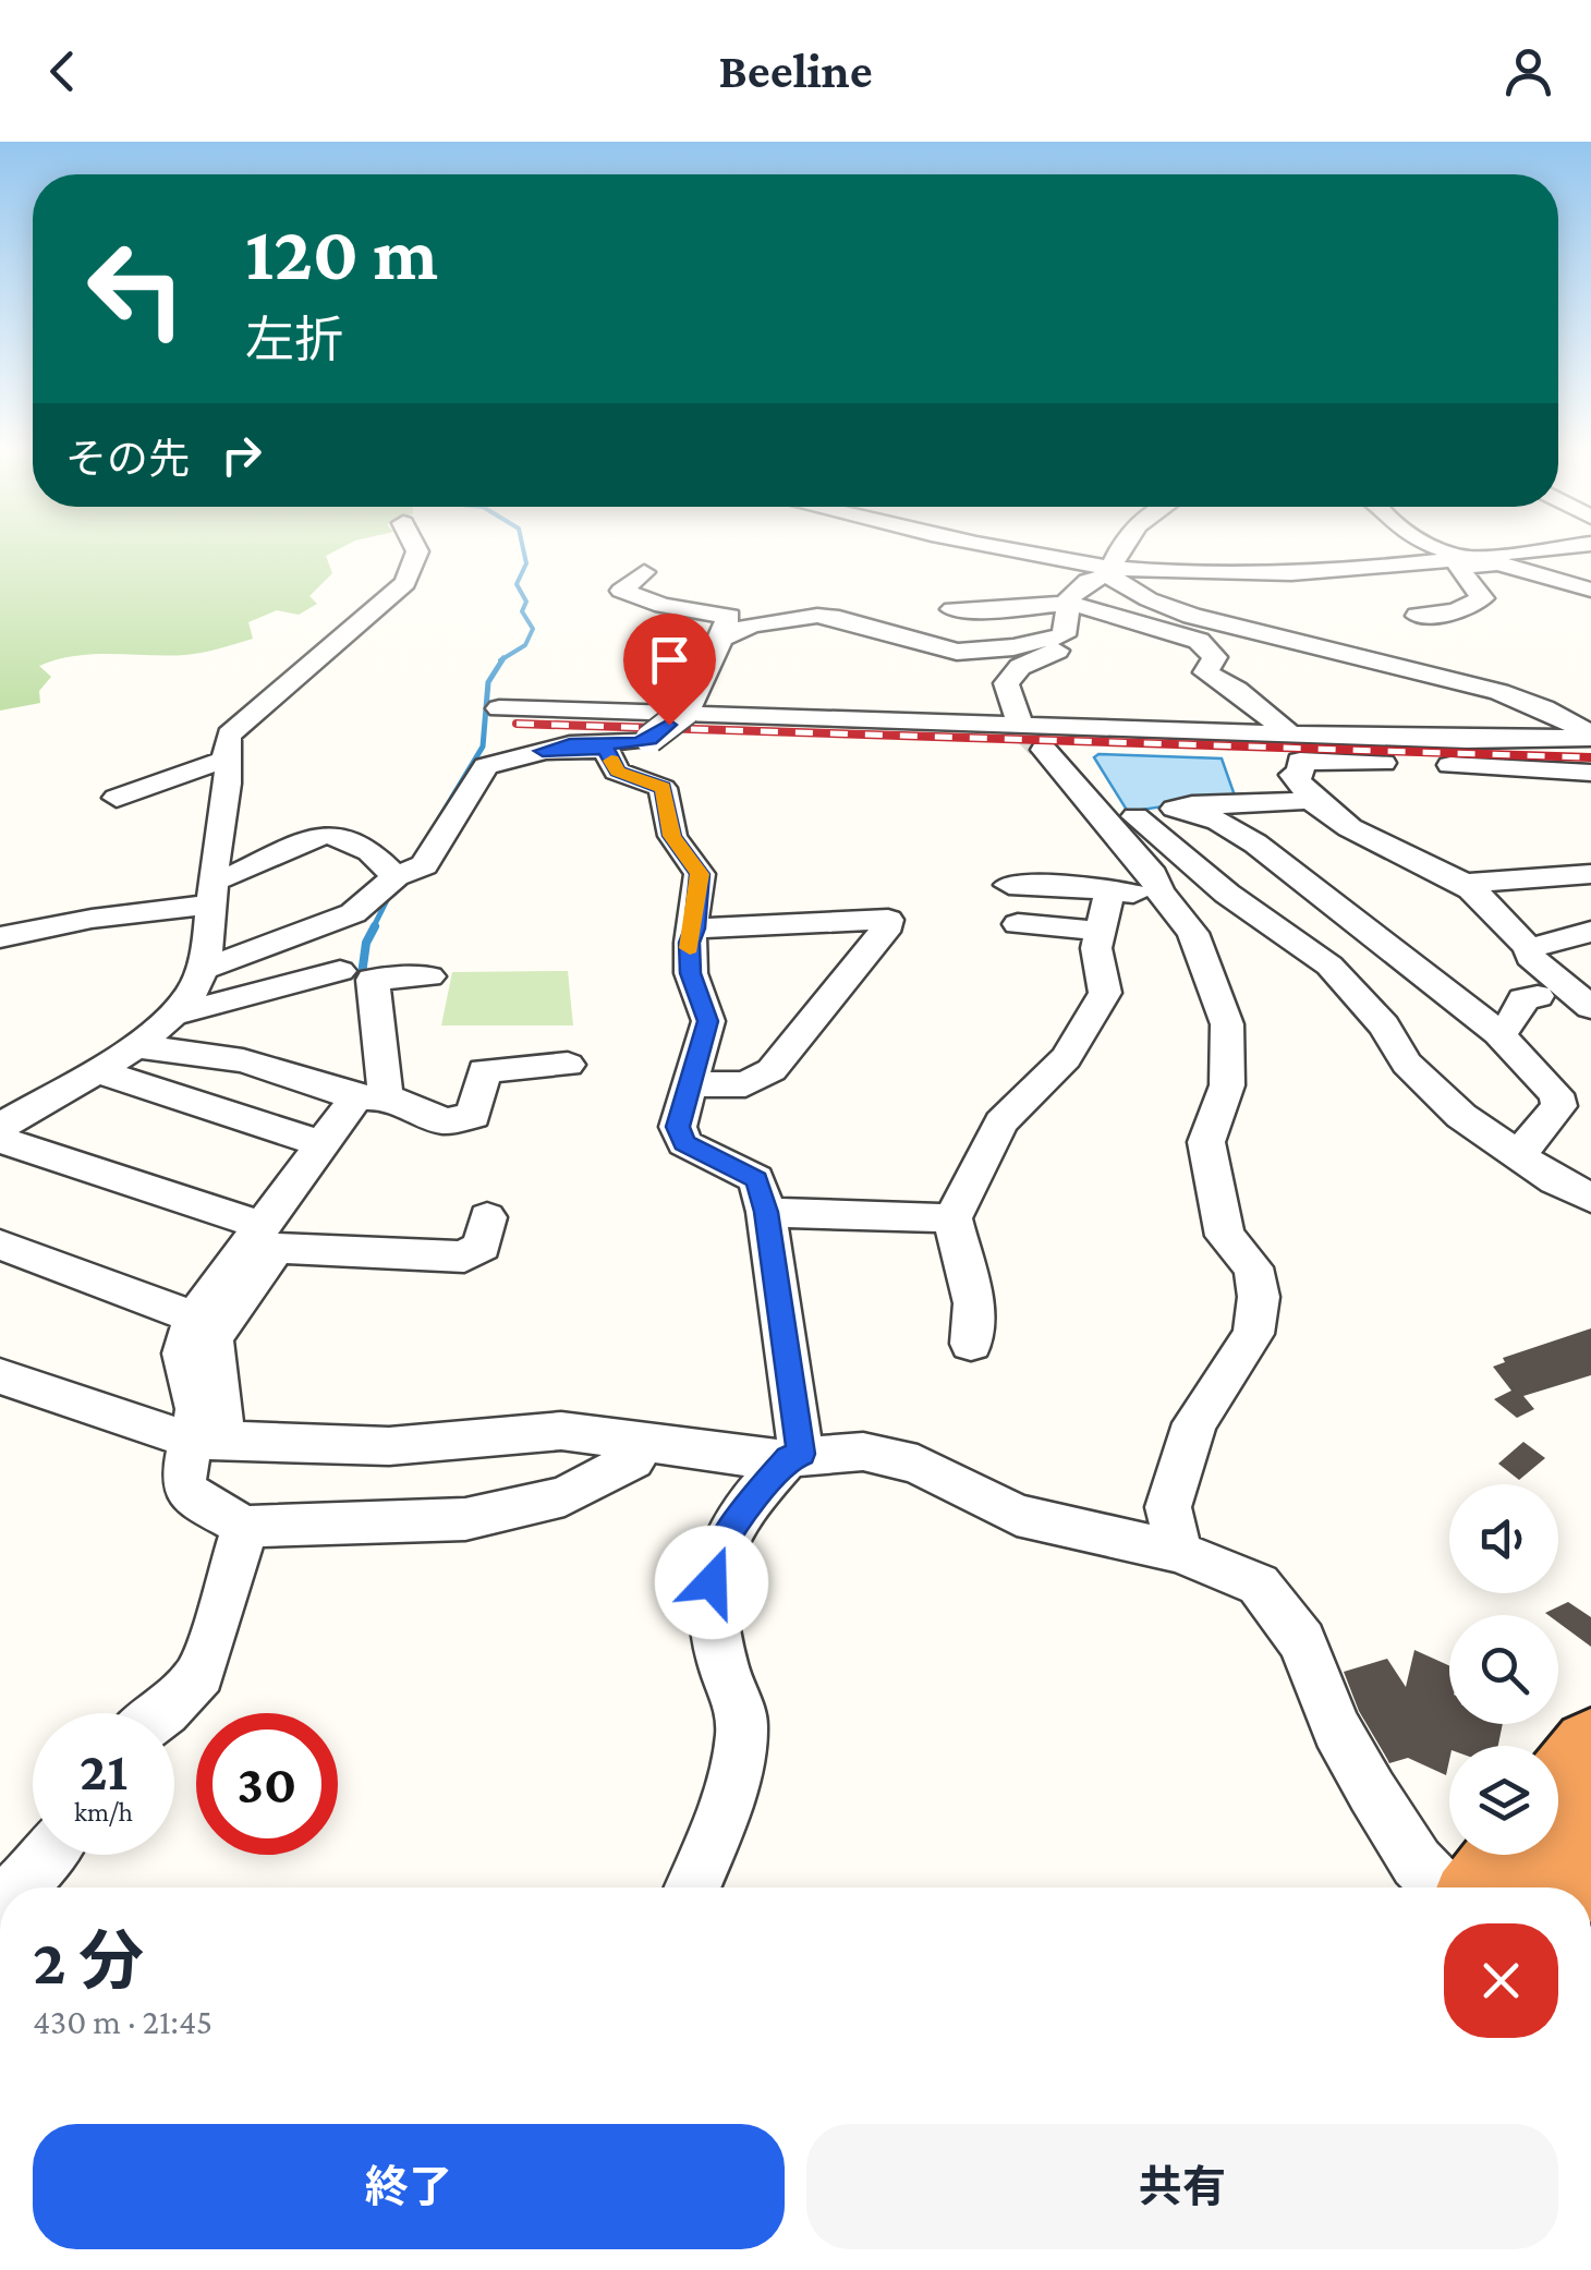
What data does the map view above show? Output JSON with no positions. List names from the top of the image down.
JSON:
{
  "page": {
    "header": "Beeline",
    "turn": ["120 m", "左折"],
    "then": "その先",
    "speed": "21 km/h",
    "limit": "30",
    "heading": ["2 分", "430 m · 21:45"],
    "buttons": ["終了", "共有"]
  }
}
